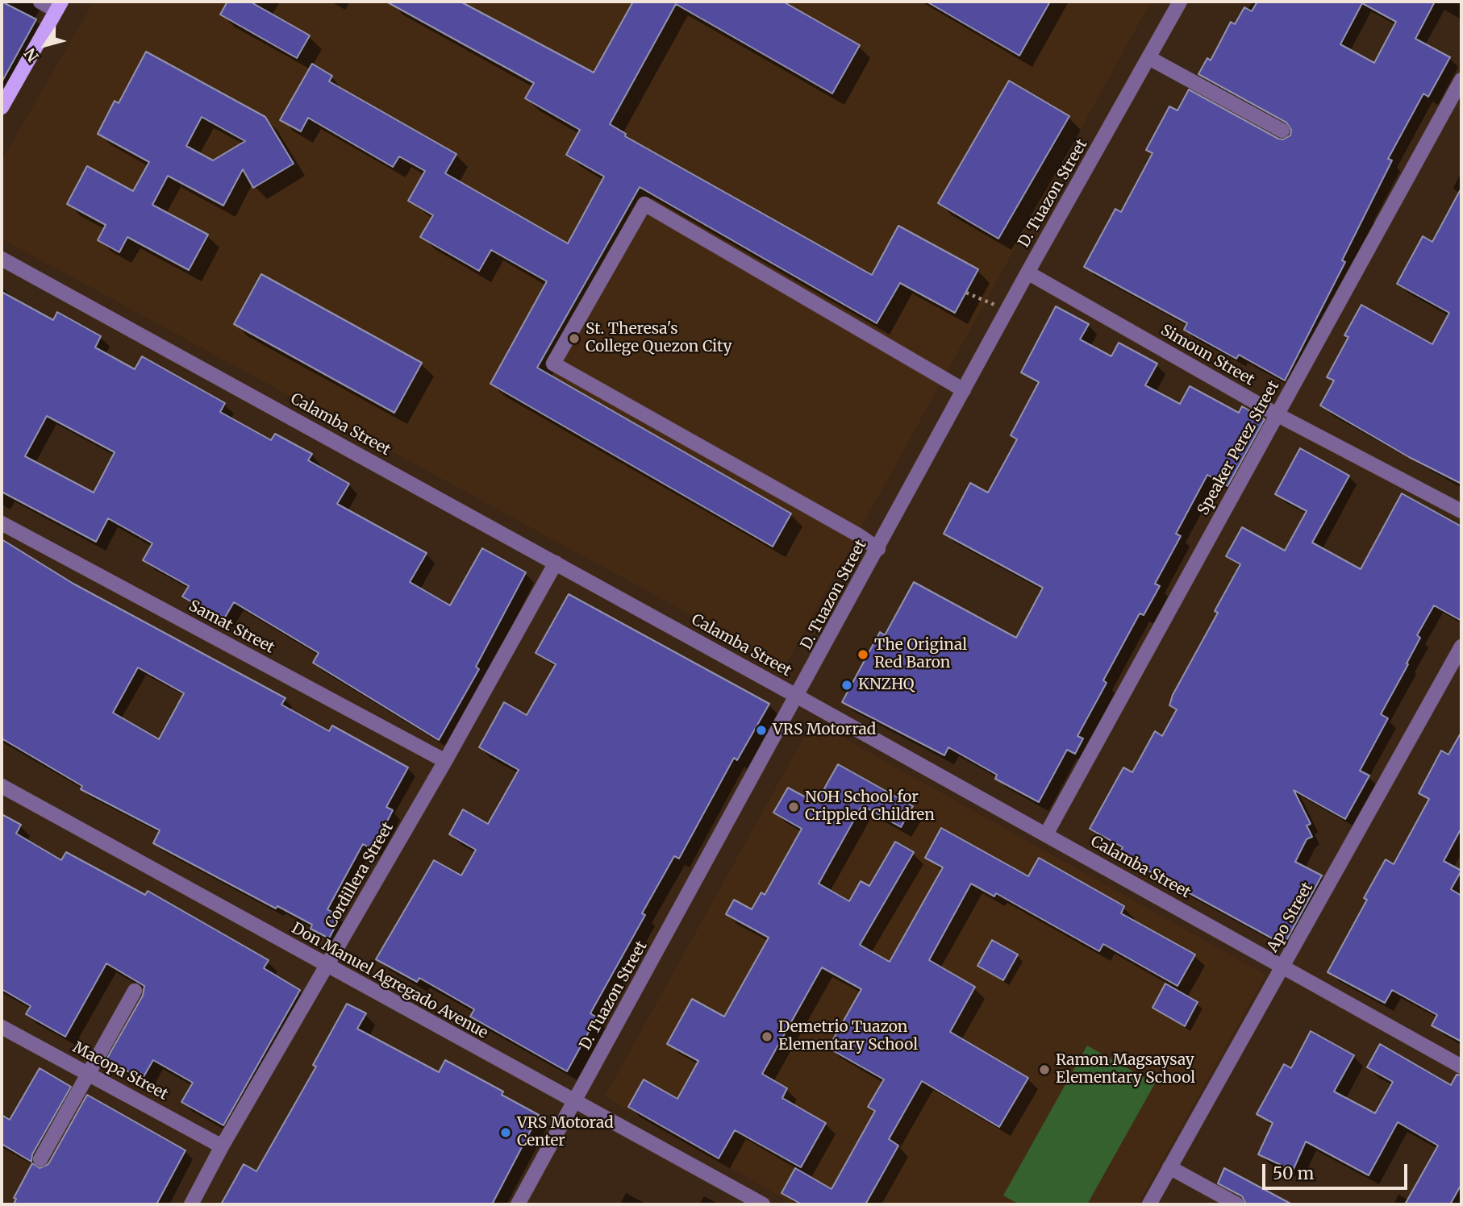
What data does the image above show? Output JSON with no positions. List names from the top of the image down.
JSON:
{
  "streets": {
    "street": [
      "D. Tuazon Street",
      "Simoun Street",
      "Calamba Street",
      "Speaker Perez Street",
      "Samat Street",
      "Cordillera Street",
      "Apo Street",
      "Don Manuel Agregado Avenue",
      "Macopa Street"
    ]
  },
  "crossings": [
    ["D. Tuazon Street", "Simoun Street"],
    ["D. Tuazon Street", "Calamba Street"],
    ["D. Tuazon Street", "Don Manuel Agregado Avenue"],
    ["Simoun Street", "Speaker Perez Street"],
    ["Calamba Street", "Speaker Perez Street"],
    ["Calamba Street", "Cordillera Street"],
    ["Calamba Street", "Apo Street"],
    ["Samat Street", "Cordillera Street"],
    ["Cordillera Street", "Don Manuel Agregado Avenue"],
    ["Cordillera Street", "Macopa Street"]
  ],
  "places": [
    "St. Theresa's College Quezon City",
    "The Original Red Baron",
    "KNZHQ",
    "VRS Motorrad",
    "NOH School for Crippled Children",
    "Demetrio Tuazon Elementary School",
    "Ramon Magsaysay Elementary School",
    "VRS Motorad Center"
  ],
  "scale_bar": "50 m",
  "north": "bottom left"
}
